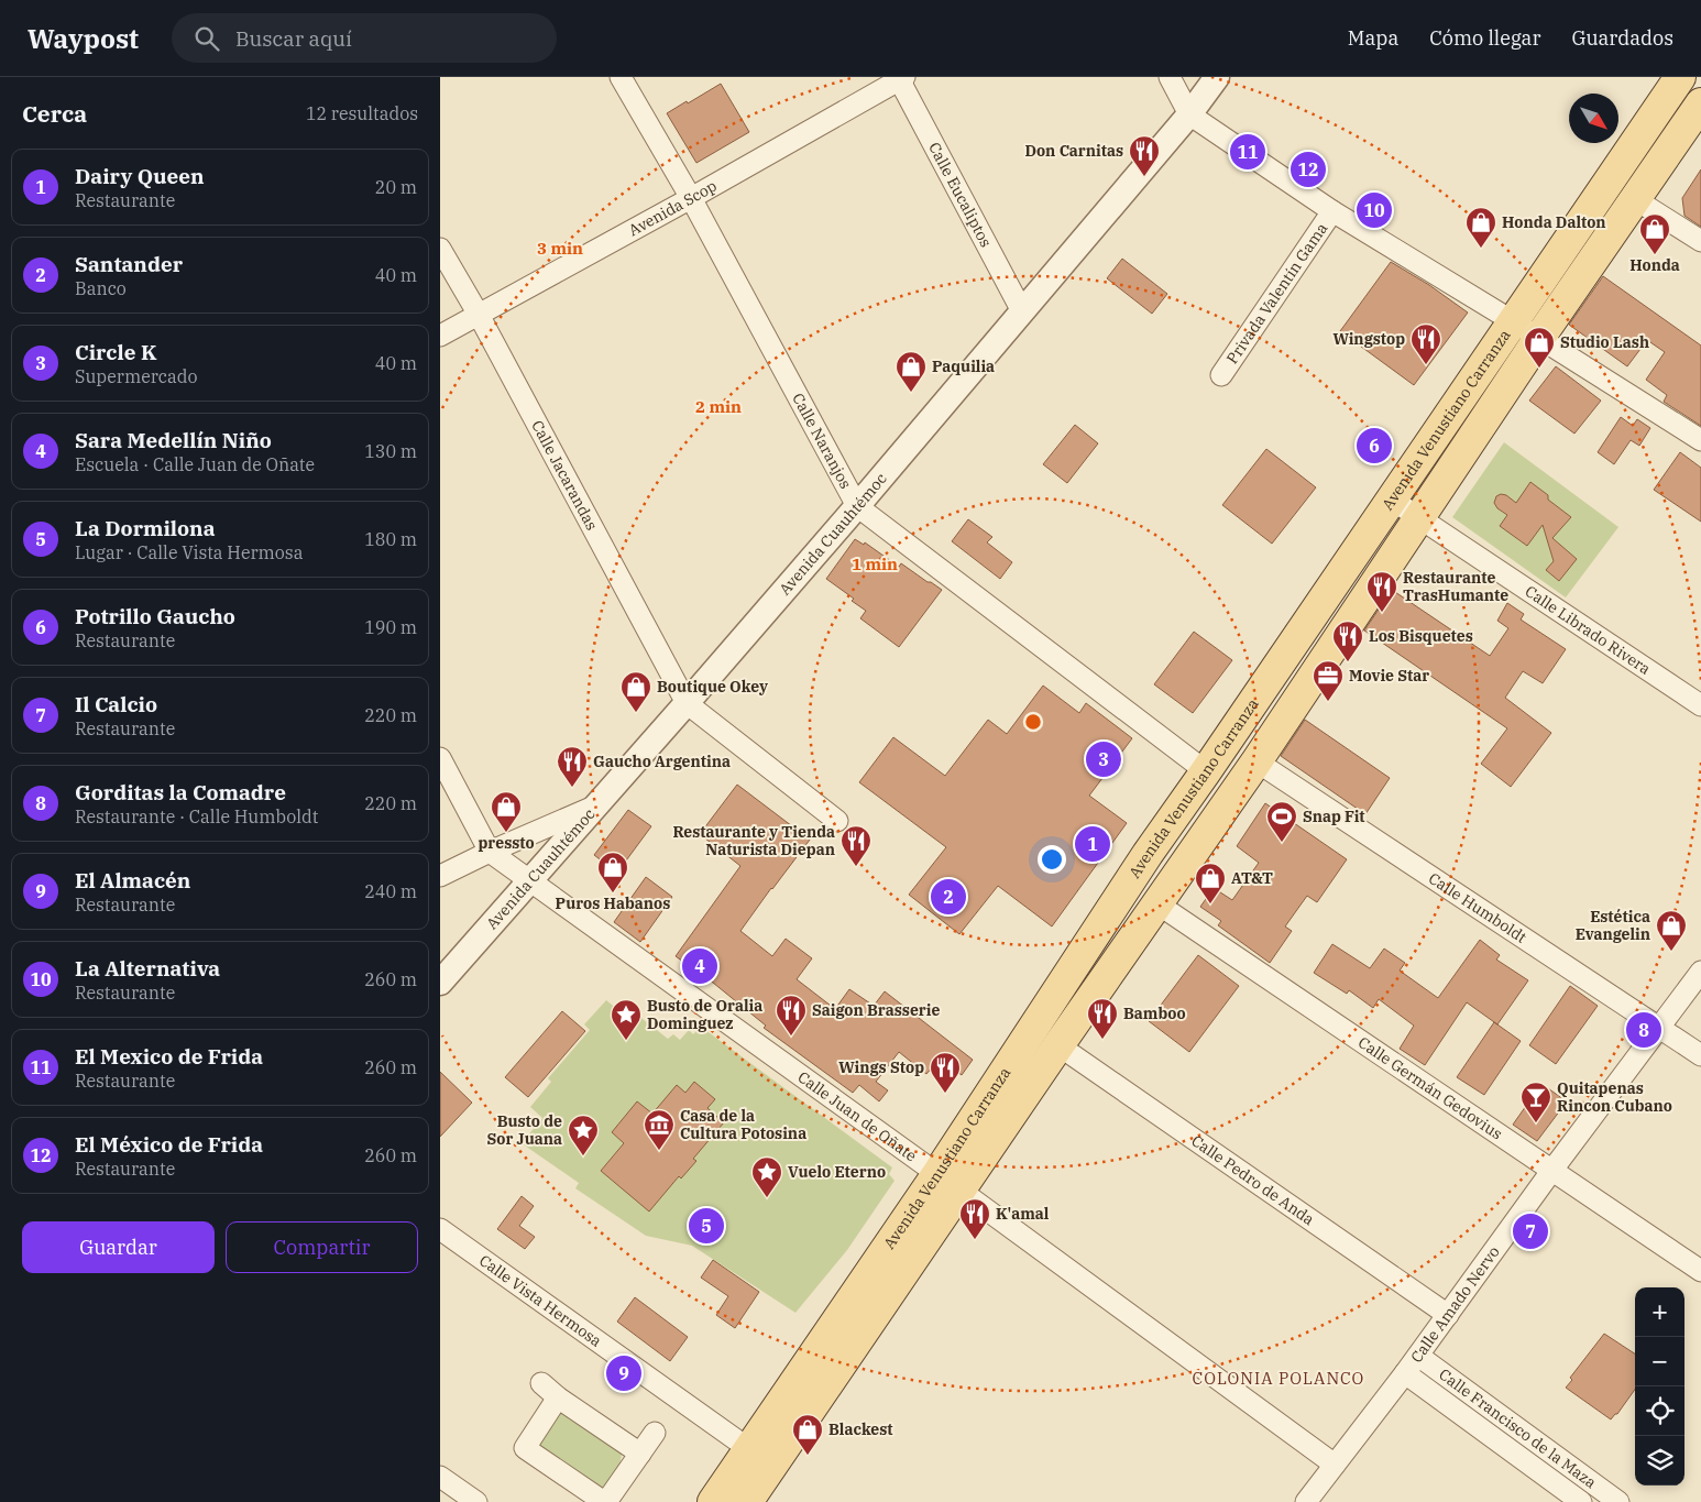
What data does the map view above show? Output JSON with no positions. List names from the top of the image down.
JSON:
{
  "streets": {
    "main road": ["Avenida Venustiano Carranza"],
    "street": [
      "Calle Eucaliptos",
      "Avenida Scop",
      "Privada Valentín Gama",
      "Calle Naranjos",
      "Calle Jacarandas",
      "Avenida Cuauhtémoc",
      "Calle Librado Rivera",
      "Calle Humboldt",
      "Calle Germán Gedovius",
      "Calle Juan de Oñate",
      "Calle Pedro de Anda",
      "Calle Vista Hermosa",
      "Calle Amado Nervo",
      "Calle Francisco de la Maza"
    ]
  },
  "crossings": [
    ["Calle Eucaliptos", "Avenida Scop"],
    ["Calle Eucaliptos", "Avenida Cuauhtémoc"],
    ["Avenida Scop", "Calle Naranjos"],
    ["Avenida Scop", "Calle Jacarandas"],
    ["Avenida Venustiano Carranza", "Calle Naranjos"],
    ["Avenida Venustiano Carranza", "Calle Librado Rivera"],
    ["Avenida Venustiano Carranza", "Calle Humboldt"],
    ["Avenida Venustiano Carranza", "Calle Germán Gedovius"],
    ["Avenida Venustiano Carranza", "Calle Juan de Oñate"],
    ["Avenida Venustiano Carranza", "Calle Pedro de Anda"],
    ["Avenida Venustiano Carranza", "Calle Vista Hermosa"],
    ["Calle Naranjos", "Avenida Cuauhtémoc"],
    ["Calle Jacarandas", "Avenida Cuauhtémoc"],
    ["Avenida Cuauhtémoc", "Calle Juan de Oñate"],
    ["Calle Humboldt", "Calle Amado Nervo"],
    ["Calle Germán Gedovius", "Calle Amado Nervo"],
    ["Calle Juan de Oñate", "Calle Amado Nervo"],
    ["Calle Pedro de Anda", "Calle Amado Nervo"],
    ["Calle Amado Nervo", "Calle Francisco de la Maza"]
  ],
  "districts": ["COLONIA POLANCO"],
  "places": {
    "restaurant": [
      "Don Carnitas",
      "Wingstop",
      "Restaurante TrasHumante",
      "Los Bisquetes",
      "Gaucho Argentina",
      "Restaurante y Tienda Naturista Diepan",
      "Saigon Brasserie",
      "Bamboo",
      "Wings Stop",
      "K'amal"
    ],
    "shop": [
      "Honda Dalton",
      "Honda",
      "Studio Lash",
      "Paquilia",
      "Boutique Okey",
      "pressto",
      "Puros Habanos",
      "AT&T",
      "Estética Evangelin",
      "Blackest"
    ],
    "office": ["Movie Star"],
    "sports": ["Snap Fit"],
    "place": ["Busto de Oralia Dominguez", "Busto de Sor Juana", "Vuelo Eterno"],
    "bar": ["Quitapenas Rincon Cubano"],
    "museum": ["Casa de la Cultura Potosina"]
  },
  "north": "bottom right",
  "page": {
    "header": "Waypost",
    "search": "Buscar aquí",
    "nav": ["Mapa", "Cómo llegar", "Guardados"],
    "heading": ["Cerca", "12 resultados"],
    "pins": [
      "11",
      "12",
      "10",
      "6",
      "3",
      "1",
      "2",
      "4",
      "8",
      "5",
      "7",
      "9"
    ],
    "list": [
      {
        "mark": "1",
        "name": "Dairy Queen",
        "note": "Restaurante",
        "value": "20 m"
      },
      {
        "mark": "2",
        "name": "Santander",
        "note": "Banco",
        "value": "40 m"
      },
      {
        "mark": "3",
        "name": "Circle K",
        "note": "Supermercado",
        "value": "40 m"
      },
      {
        "mark": "4",
        "name": "Sara Medellín Niño",
        "note": "Escuela · Calle Juan de Oñate",
        "value": "130 m"
      },
      {
        "mark": "5",
        "name": "La Dormilona",
        "note": "Lugar · Calle Vista Hermosa",
        "value": "180 m"
      },
      {
        "mark": "6",
        "name": "Potrillo Gaucho",
        "note": "Restaurante",
        "value": "190 m"
      },
      {
        "mark": "7",
        "name": "Il Calcio",
        "note": "Restaurante",
        "value": "220 m"
      },
      {
        "mark": "8",
        "name": "Gorditas la Comadre",
        "note": "Restaurante · Calle Humboldt",
        "value": "220 m"
      },
      {
        "mark": "9",
        "name": "El Almacén",
        "note": "Restaurante",
        "value": "240 m"
      },
      {
        "mark": "10",
        "name": "La Alternativa",
        "note": "Restaurante",
        "value": "260 m"
      },
      {
        "mark": "11",
        "name": "El Mexico de Frida",
        "note": "Restaurante",
        "value": "260 m"
      },
      {
        "mark": "12",
        "name": "El México de Frida",
        "note": "Restaurante",
        "value": "260 m"
      }
    ],
    "buttons": ["Guardar", "Compartir"],
    "map_buttons": ["+", "−"]
  },
  "rings": ["3 min", "2 min", "1 min"]
}
